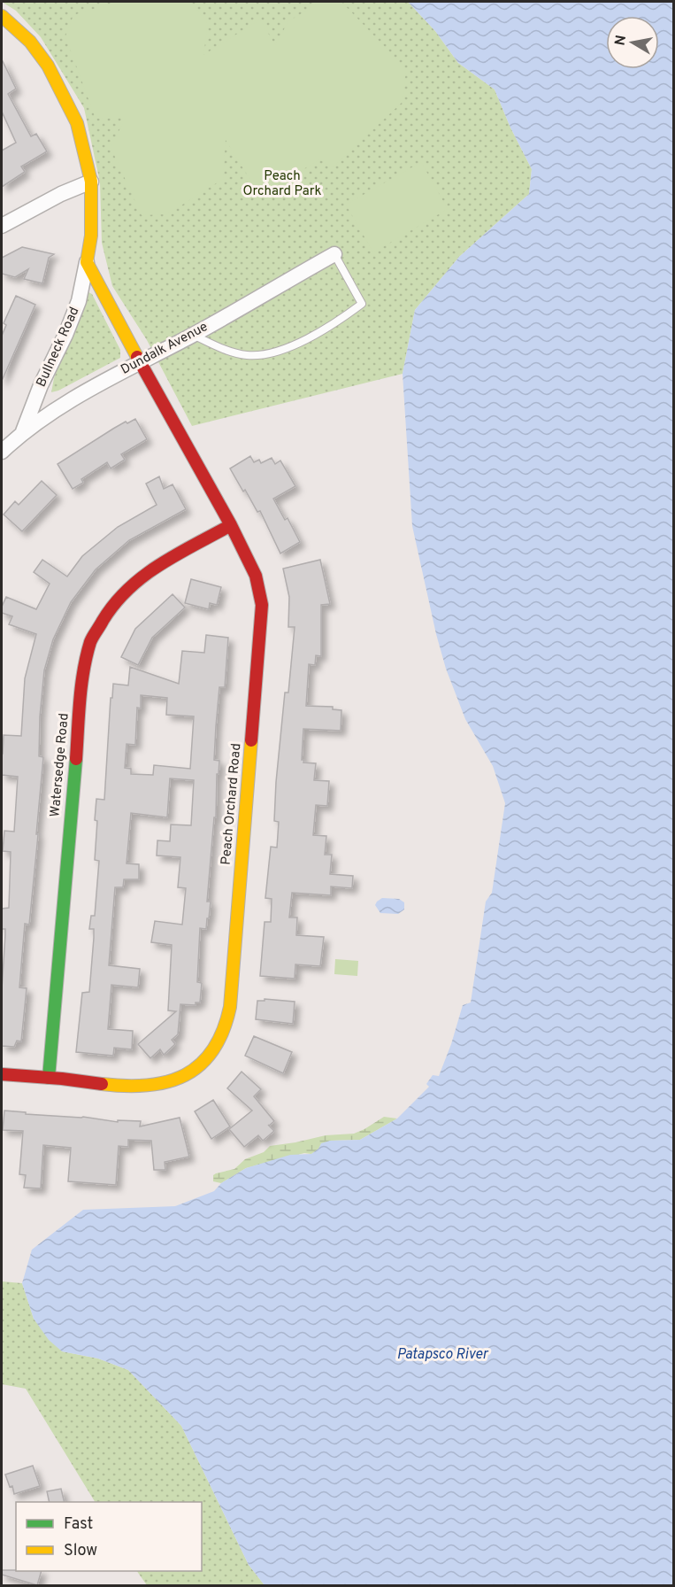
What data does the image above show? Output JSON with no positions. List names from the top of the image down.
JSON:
{
  "streets": {
    "street": [
      "Bullneck Road",
      "Dundalk Avenue",
      "Watersedge Road",
      "Peach Orchard Road"
    ]
  },
  "crossings": [
    ["Bullneck Road", "Dundalk Avenue"],
    ["Dundalk Avenue", "Peach Orchard Road"],
    ["Watersedge Road", "Peach Orchard Road"]
  ],
  "water": ["Patapsco River"],
  "parks": ["Peach Orchard Park"],
  "legend": ["Fast", "Slow"],
  "north": "left"
}
